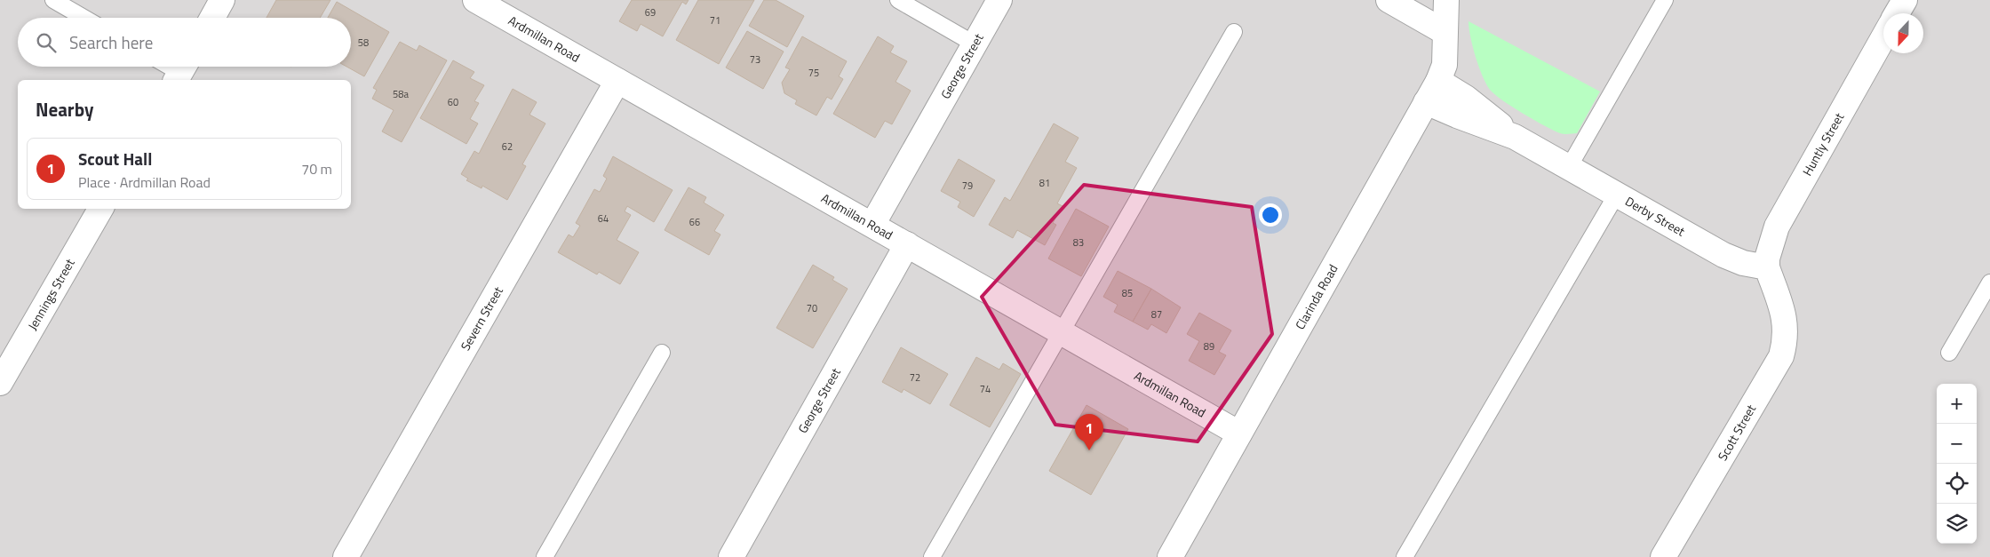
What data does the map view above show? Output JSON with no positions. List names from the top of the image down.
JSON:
{
  "streets": {
    "street": [
      "Ardmillan Road",
      "George Street",
      "Huntly Street",
      "Derby Street",
      "Jennings Street",
      "Clarinda Road",
      "Severn Street",
      "Scott Street"
    ]
  },
  "crossings": [
    ["Ardmillan Road", "George Street"],
    ["Ardmillan Road", "Clarinda Road"],
    ["Ardmillan Road", "Severn Street"],
    ["Huntly Street", "Derby Street"],
    ["Huntly Street", "Scott Street"],
    ["Derby Street", "Clarinda Road"],
    ["Derby Street", "Scott Street"]
  ],
  "house_numbers": [
    "69",
    "71",
    "58",
    "73",
    "75",
    "58a",
    "60",
    "62",
    "81",
    "79",
    "64",
    "66",
    "83",
    "85",
    "70",
    "87",
    "89",
    "72",
    "74"
  ],
  "north": "bottom",
  "page": {
    "search": "Search here",
    "heading": "Nearby",
    "list": [
      {
        "mark": "1",
        "name": "Scout Hall",
        "note": "Place · Ardmillan Road",
        "value": "70 m"
      }
    ],
    "map_buttons": ["+", "−"],
    "pins": "1"
  }
}
